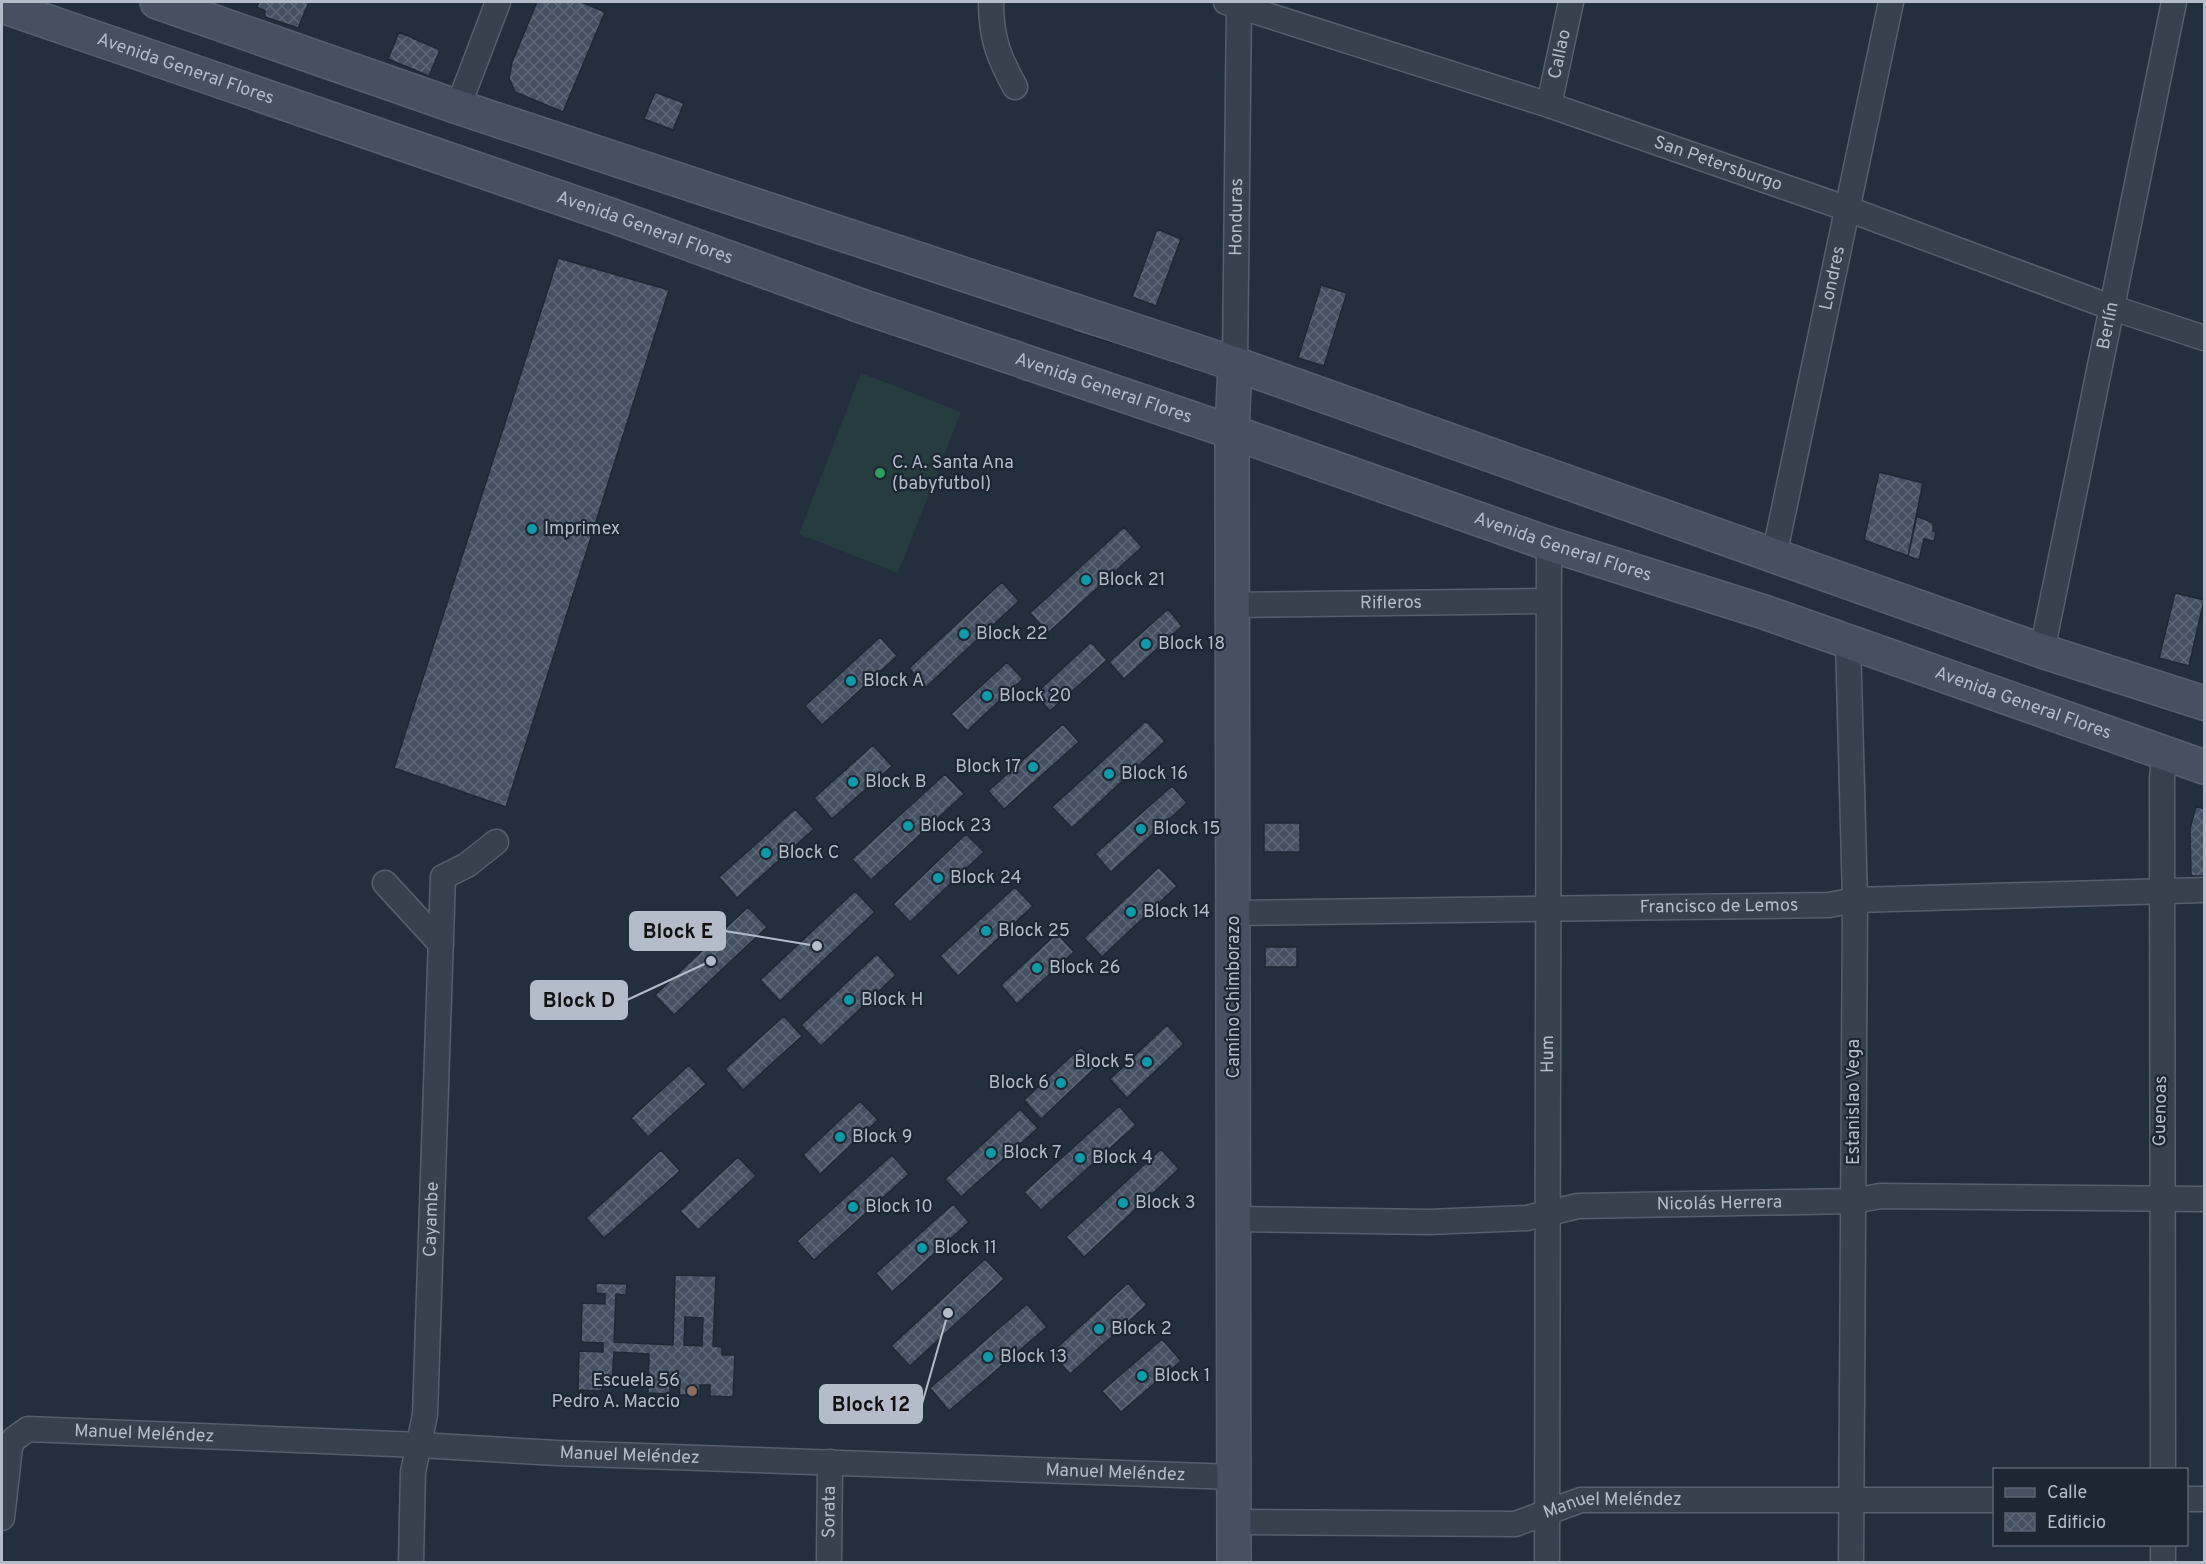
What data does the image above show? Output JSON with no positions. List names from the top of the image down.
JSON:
{
  "streets": {
    "main road": ["Avenida General Flores", "Honduras", "Camino Chimborazo"],
    "street": [
      "Callao",
      "San Petersburgo",
      "Londres",
      "Berlín",
      "Rifleros",
      "Francisco de Lemos",
      "Hum",
      "Estanislao Vega",
      "Guenoas",
      "Nicolás Herrera",
      "Cayambe",
      "Manuel Meléndez",
      "Sorata"
    ]
  },
  "crossings": [
    ["Callao", "San Petersburgo"],
    ["Avenida General Flores", "Honduras"],
    ["Avenida General Flores", "Camino Chimborazo"],
    ["Avenida General Flores", "Hum"],
    ["Avenida General Flores", "Estanislao Vega"],
    ["Avenida General Flores", "Guenoas"],
    ["San Petersburgo", "Honduras"],
    ["San Petersburgo", "Londres"],
    ["San Petersburgo", "Berlín"],
    ["Honduras", "Camino Chimborazo"],
    ["Rifleros", "Camino Chimborazo"],
    ["Rifleros", "Hum"],
    ["Francisco de Lemos", "Camino Chimborazo"],
    ["Francisco de Lemos", "Hum"],
    ["Francisco de Lemos", "Estanislao Vega"],
    ["Francisco de Lemos", "Guenoas"],
    ["Camino Chimborazo", "Nicolás Herrera"],
    ["Camino Chimborazo", "Manuel Meléndez"],
    ["Hum", "Nicolás Herrera"],
    ["Hum", "Manuel Meléndez"],
    ["Estanislao Vega", "Nicolás Herrera"],
    ["Estanislao Vega", "Manuel Meléndez"],
    ["Guenoas", "Nicolás Herrera"],
    ["Cayambe", "Manuel Meléndez"],
    ["Manuel Meléndez", "Sorata"]
  ],
  "places": [
    "C. A. Santa Ana (babyfutbol)",
    "Imprimex",
    "Block 21",
    "Block 22",
    "Block 18",
    "Block A",
    "Block 20",
    "Block 17",
    "Block 16",
    "Block B",
    "Block 23",
    "Block 15",
    "Block C",
    "Block 24",
    "Block 14",
    "Block 25",
    "Block E",
    "Block D",
    "Block 26",
    "Block H",
    "Block 5",
    "Block 6",
    "Block 9",
    "Block 7",
    "Block 4",
    "Block 3",
    "Block 10",
    "Block 11",
    "Block 12",
    "Block 2",
    "Block 13",
    "Block 1",
    "Escuela 56 Pedro A. Maccio"
  ],
  "legend": ["Calle", "Edificio"]
}
